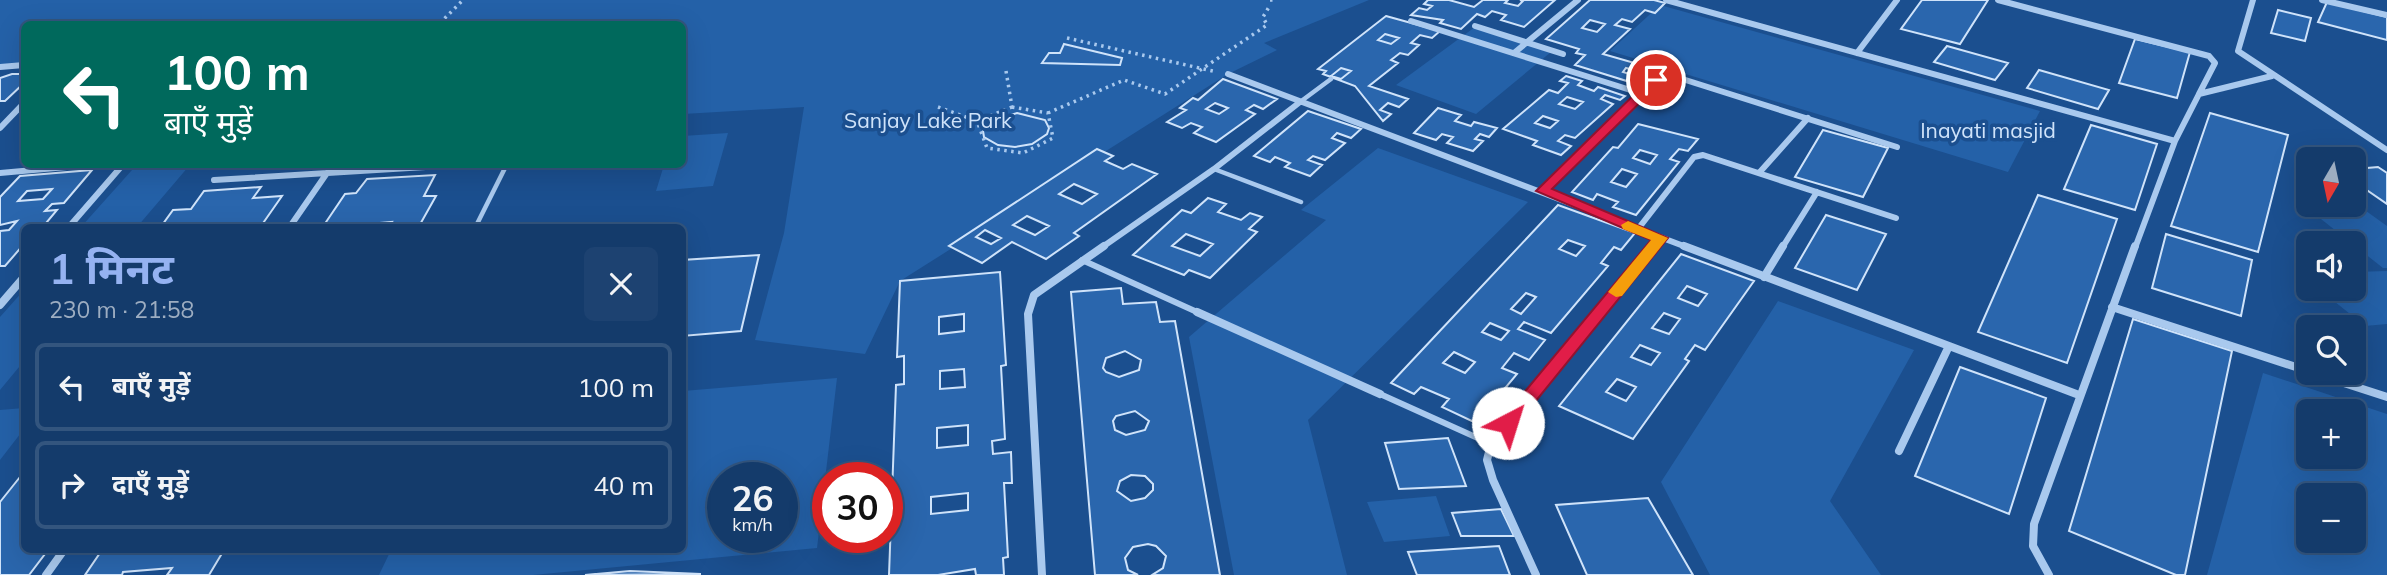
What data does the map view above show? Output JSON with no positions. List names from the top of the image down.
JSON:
{
  "parks": ["Sanjay Lake Park", "Inayati masjid"],
  "north": "bottom",
  "page": {
    "turn": ["100 m", "बाएँ मुड़ें"],
    "map_buttons": ["+", "−"],
    "heading": ["1 मिनट", "230 m · 21:58"],
    "list": [
      {
        "name": "बाएँ मुड़ें",
        "value": "100 m"
      },
      {
        "name": "दाएँ मुड़ें",
        "value": "40 m"
      }
    ],
    "speed": "26 km/h",
    "limit": "30"
  }
}
